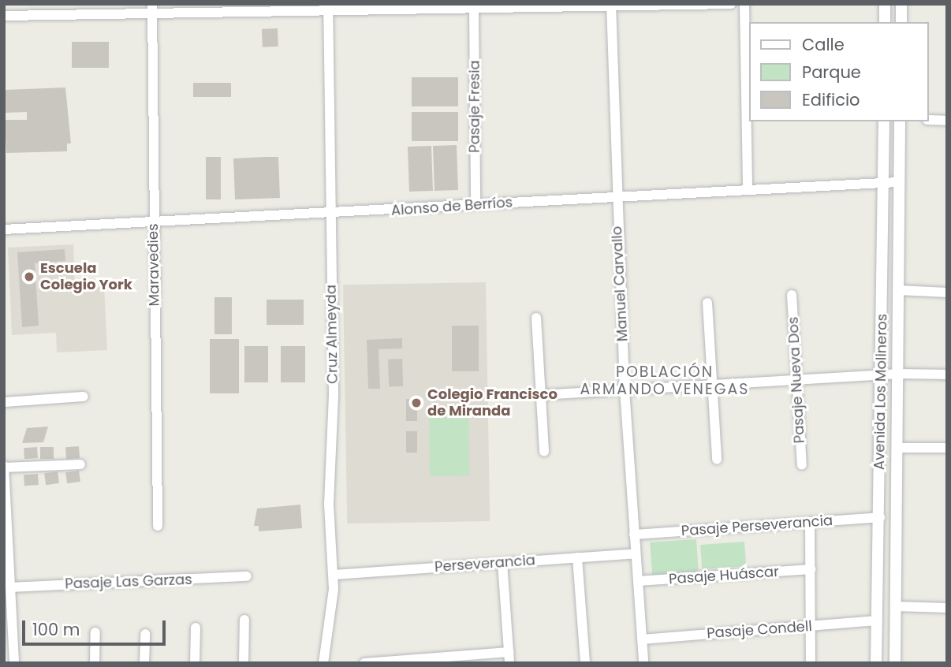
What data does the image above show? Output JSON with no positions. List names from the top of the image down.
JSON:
{
  "streets": {
    "street": [
      "Pasaje Fresia",
      "Alonso de Berríos",
      "Maravedies",
      "Manuel Carvallo",
      "Cruz Almeyda",
      "Pasaje Nueva Dos",
      "Avenida Los Molineros",
      "Pasaje Perseverancia",
      "Perseverancia",
      "Pasaje Huáscar",
      "Pasaje Las Garzas",
      "Pasaje Condell"
    ]
  },
  "crossings": [
    ["Pasaje Fresia", "Alonso de Berríos"],
    ["Alonso de Berríos", "Maravedies"],
    ["Alonso de Berríos", "Manuel Carvallo"],
    ["Alonso de Berríos", "Cruz Almeyda"],
    ["Alonso de Berríos", "Avenida Los Molineros"],
    ["Manuel Carvallo", "Pasaje Perseverancia"],
    ["Manuel Carvallo", "Perseverancia"],
    ["Manuel Carvallo", "Pasaje Huáscar"],
    ["Manuel Carvallo", "Pasaje Condell"],
    ["Cruz Almeyda", "Perseverancia"],
    ["Avenida Los Molineros", "Pasaje Perseverancia"],
    ["Avenida Los Molineros", "Pasaje Condell"]
  ],
  "districts": ["POBLACIÓN ARMANDO VENEGAS"],
  "places": ["Escuela Colegio York", "Colegio Francisco de Miranda"],
  "legend": ["Calle", "Parque", "Edificio"],
  "scale_bar": "100 m"
}
